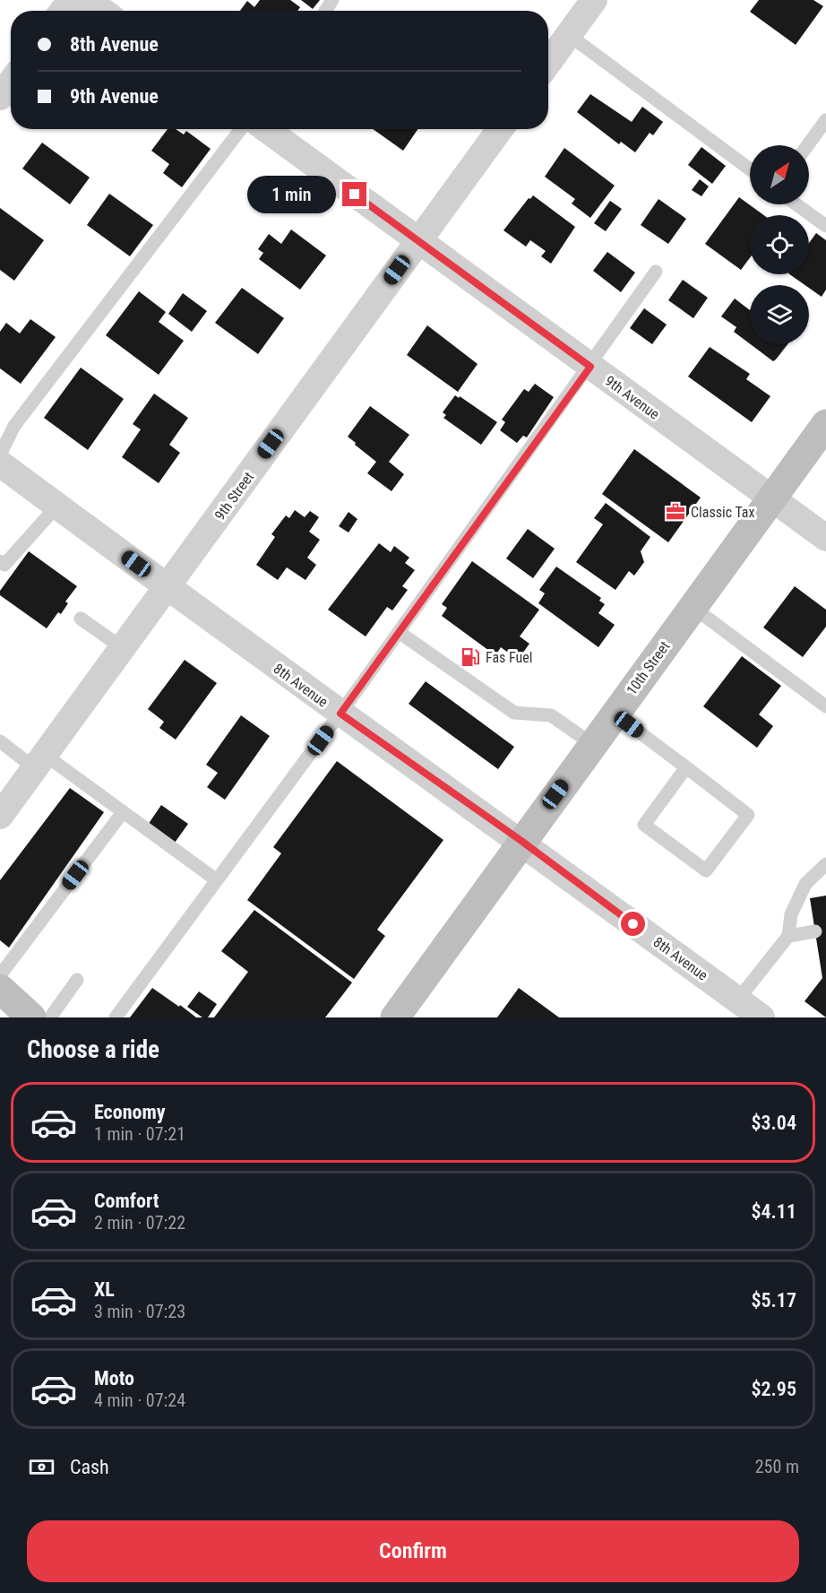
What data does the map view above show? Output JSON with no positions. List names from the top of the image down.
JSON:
{
  "streets": {
    "street": [
      "9th Avenue",
      "9th Street",
      "10th Street",
      "8th Avenue"
    ]
  },
  "crossings": [
    ["9th Avenue", "9th Street"],
    ["9th Avenue", "10th Street"],
    ["9th Street", "8th Avenue"],
    ["10th Street", "8th Avenue"]
  ],
  "places": {
    "office": ["Classic Tax"],
    "fuel station": ["Fas Fuel"]
  },
  "north": "top right",
  "page": {
    "banner": ["8th Avenue", "9th Avenue"],
    "bubble": "1 min",
    "heading": "Choose a ride",
    "list": [
      {
        "name": "Economy",
        "note": "1 min · 07:21",
        "value": "$3.04"
      },
      {
        "name": "Comfort",
        "note": "2 min · 07:22",
        "value": "$4.11"
      },
      {
        "name": "XL",
        "note": "3 min · 07:23",
        "value": "$5.17"
      },
      {
        "name": "Moto",
        "note": "4 min · 07:24",
        "value": "$2.95"
      }
    ],
    "pay": ["Cash", "250 m"],
    "buttons": "Confirm"
  }
}
